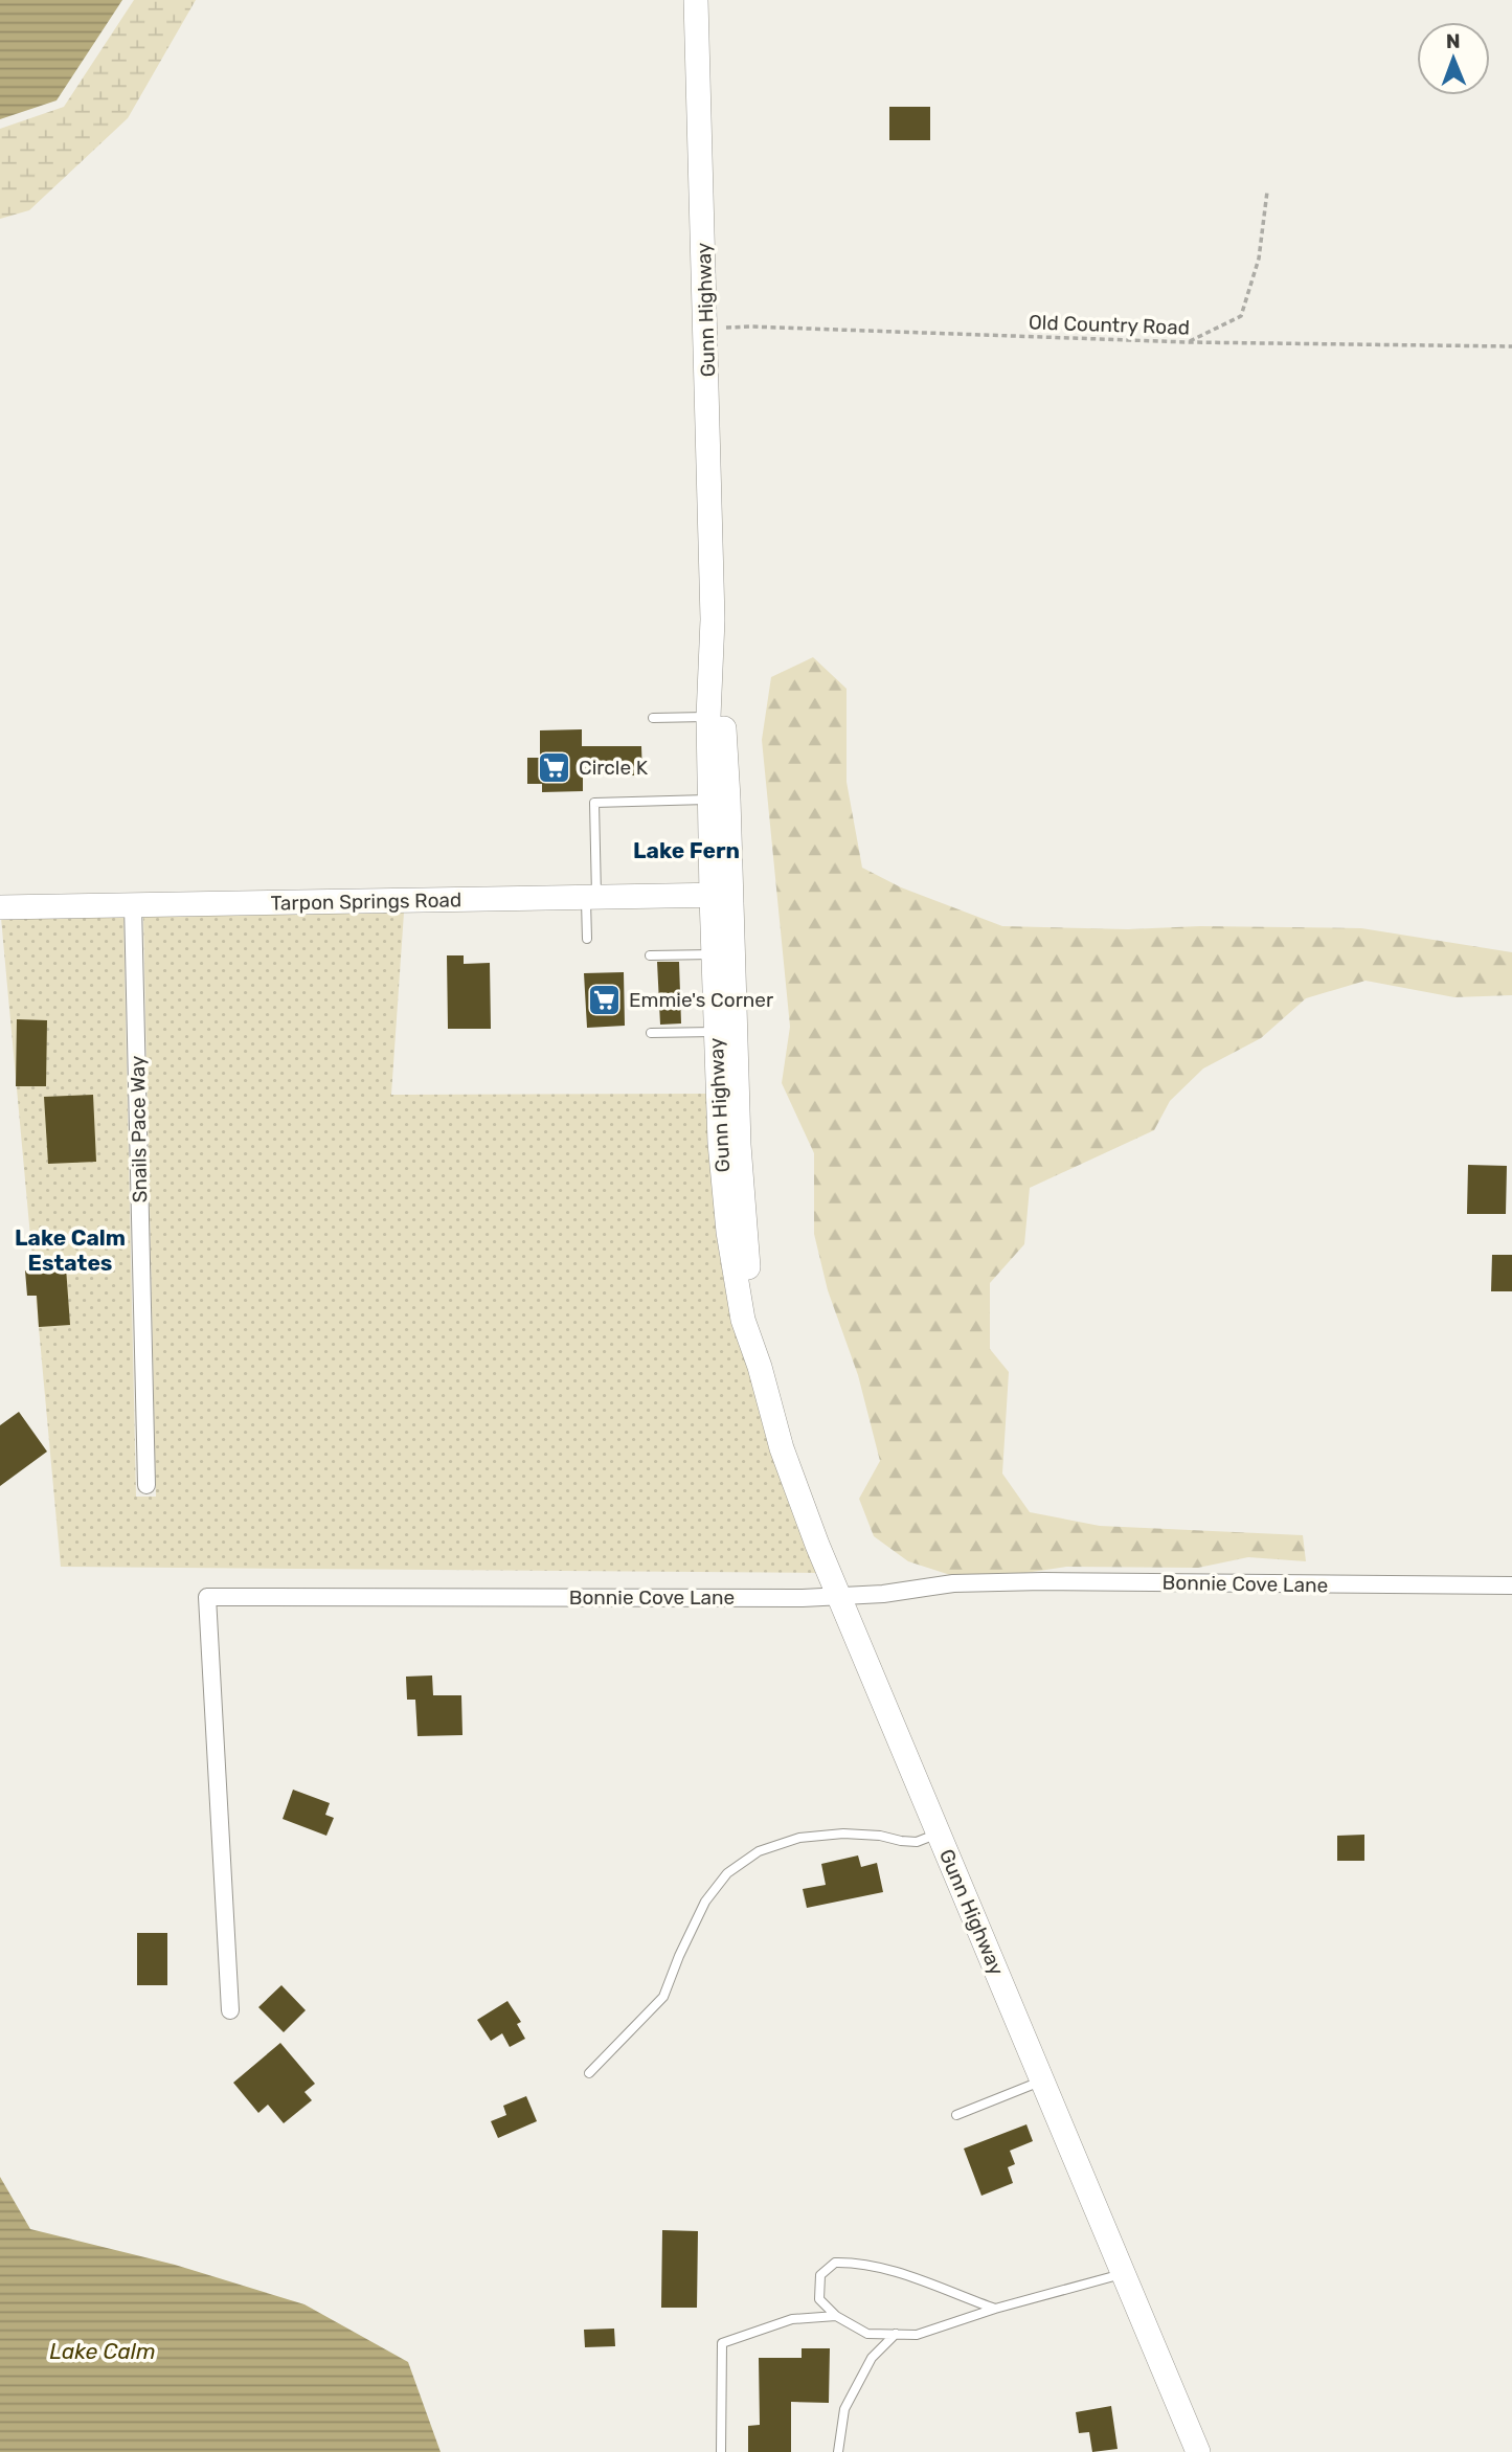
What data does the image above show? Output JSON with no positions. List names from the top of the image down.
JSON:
{
  "streets": {
    "main road": ["Gunn Highway", "Tarpon Springs Road"],
    "street": ["Snails Pace Way", "Bonnie Cove Lane"],
    "path": ["Old Country Road"]
  },
  "crossings": [
    ["Gunn Highway", "Old Country Road"],
    ["Gunn Highway", "Tarpon Springs Road"],
    ["Gunn Highway", "Bonnie Cove Lane"],
    ["Tarpon Springs Road", "Snails Pace Way"]
  ],
  "districts": ["Lake Fern", "Lake Calm Estates"],
  "water": ["Lake Calm"],
  "places": {
    "supermarket": ["Circle K", "Emmie's Corner"]
  },
  "north": "top"
}
